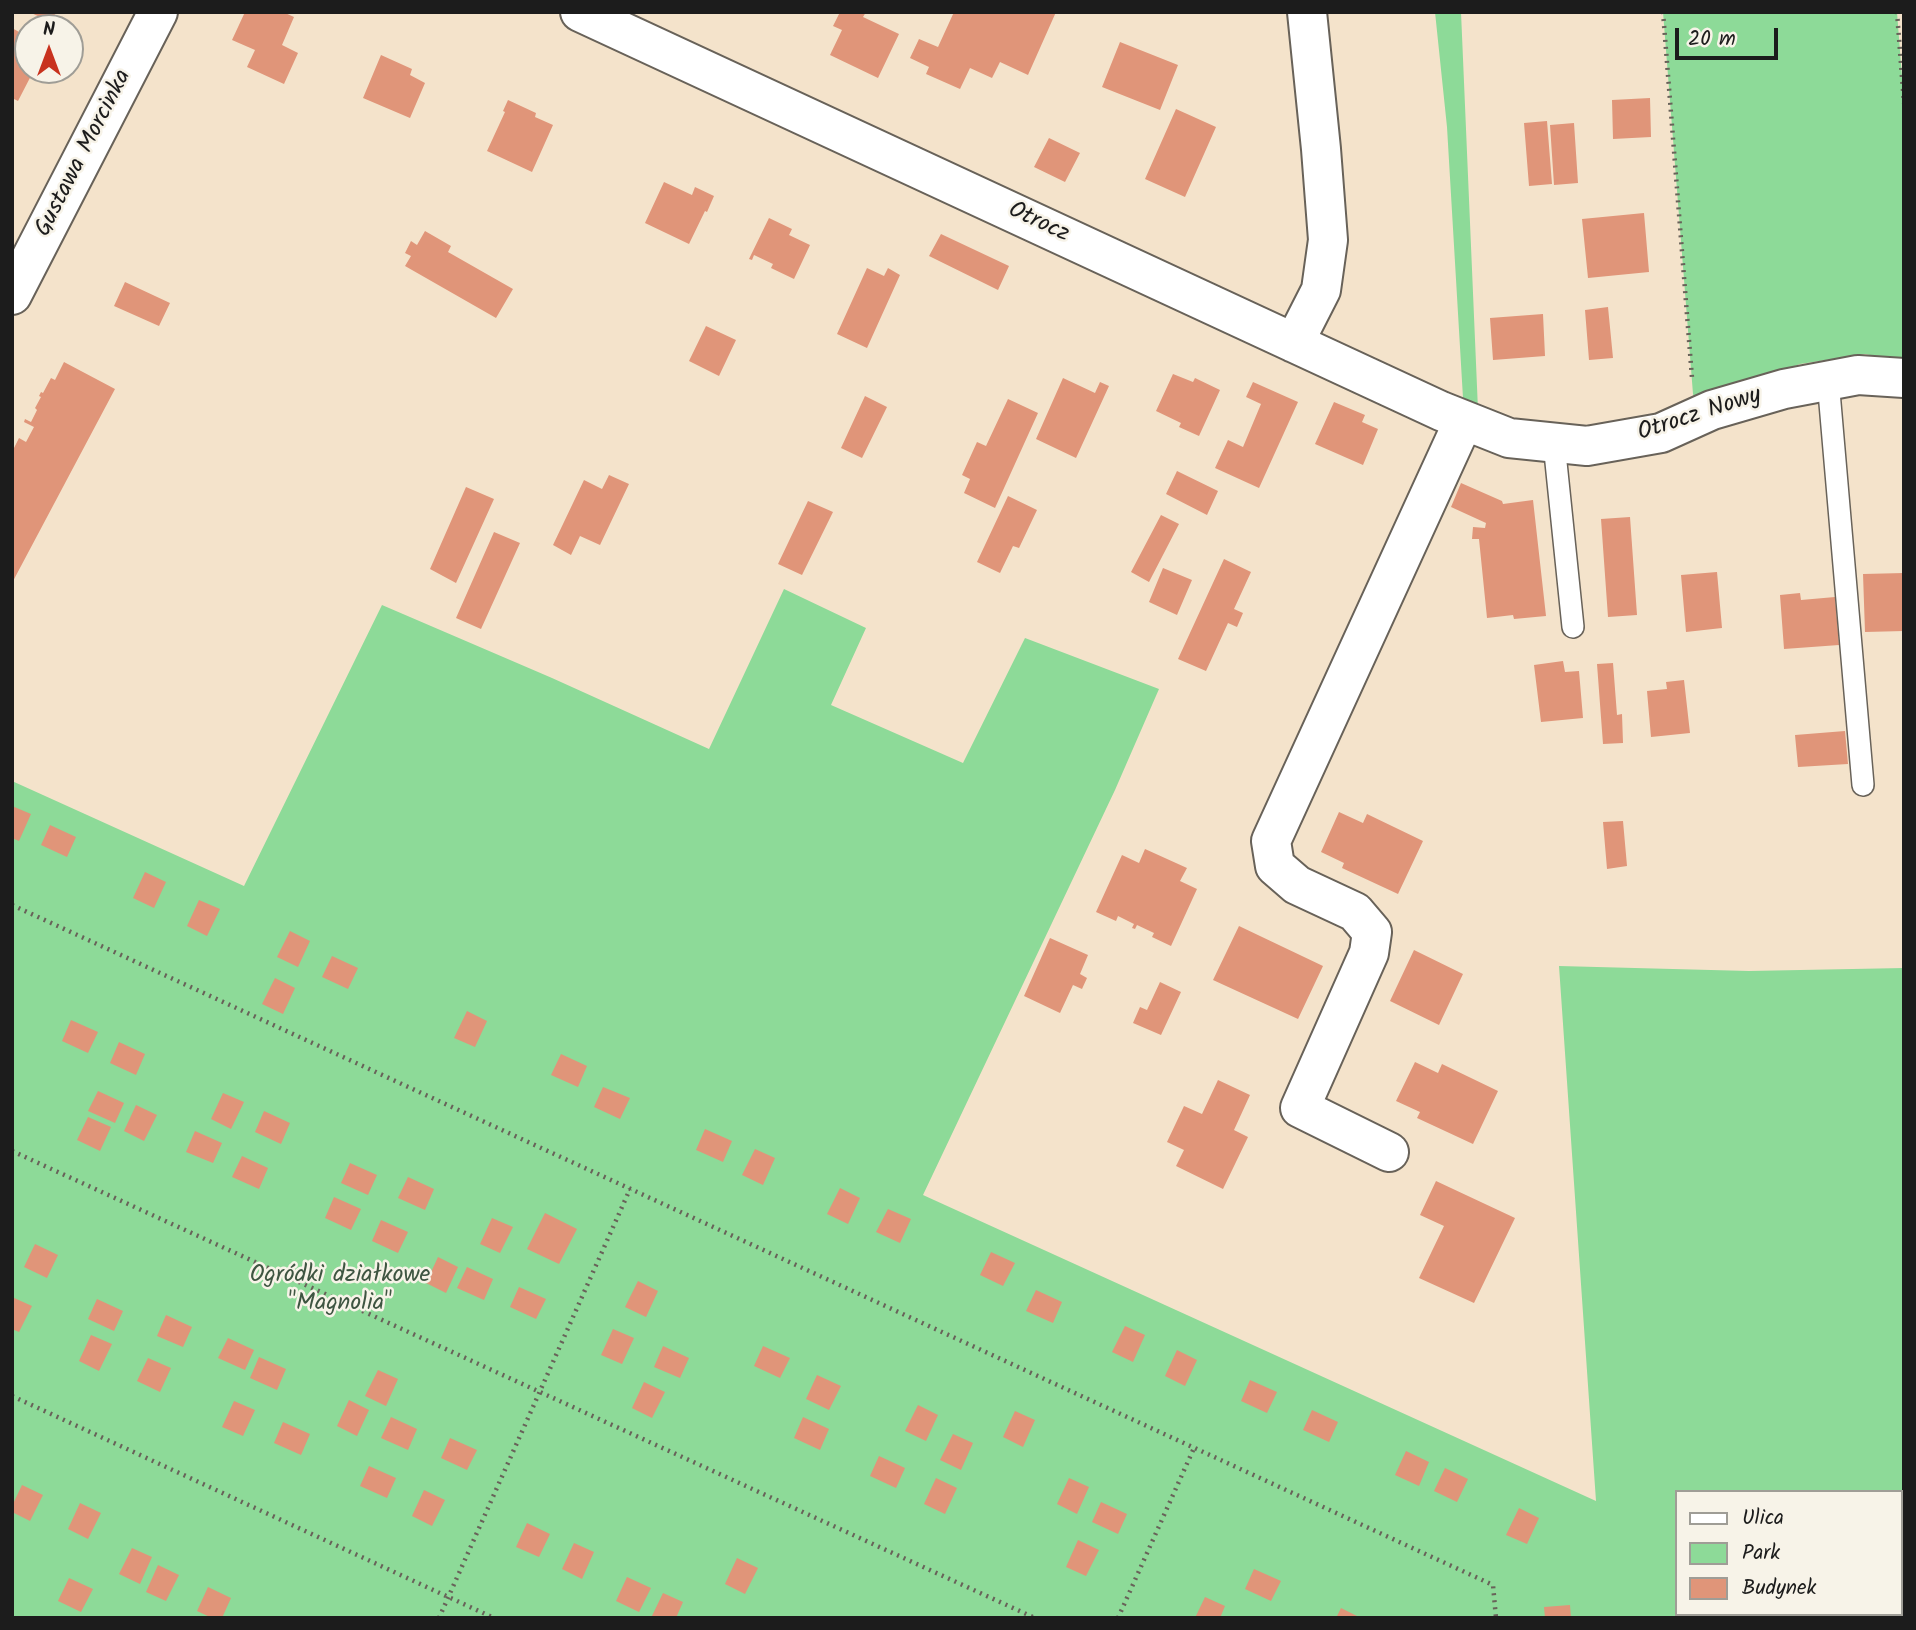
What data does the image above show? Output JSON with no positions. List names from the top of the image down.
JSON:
{
  "streets": {
    "street": ["Gustawa Morcinka", "Otrocz", "Otrocz Nowy"]
  },
  "crossings": [
    ["Otrocz", "Otrocz Nowy"]
  ],
  "parks": ["Ogródki działkowe \"Magnolia\""],
  "legend": ["Ulica", "Park", "Budynek"],
  "scale_bar": "20 m",
  "north": "top"
}
